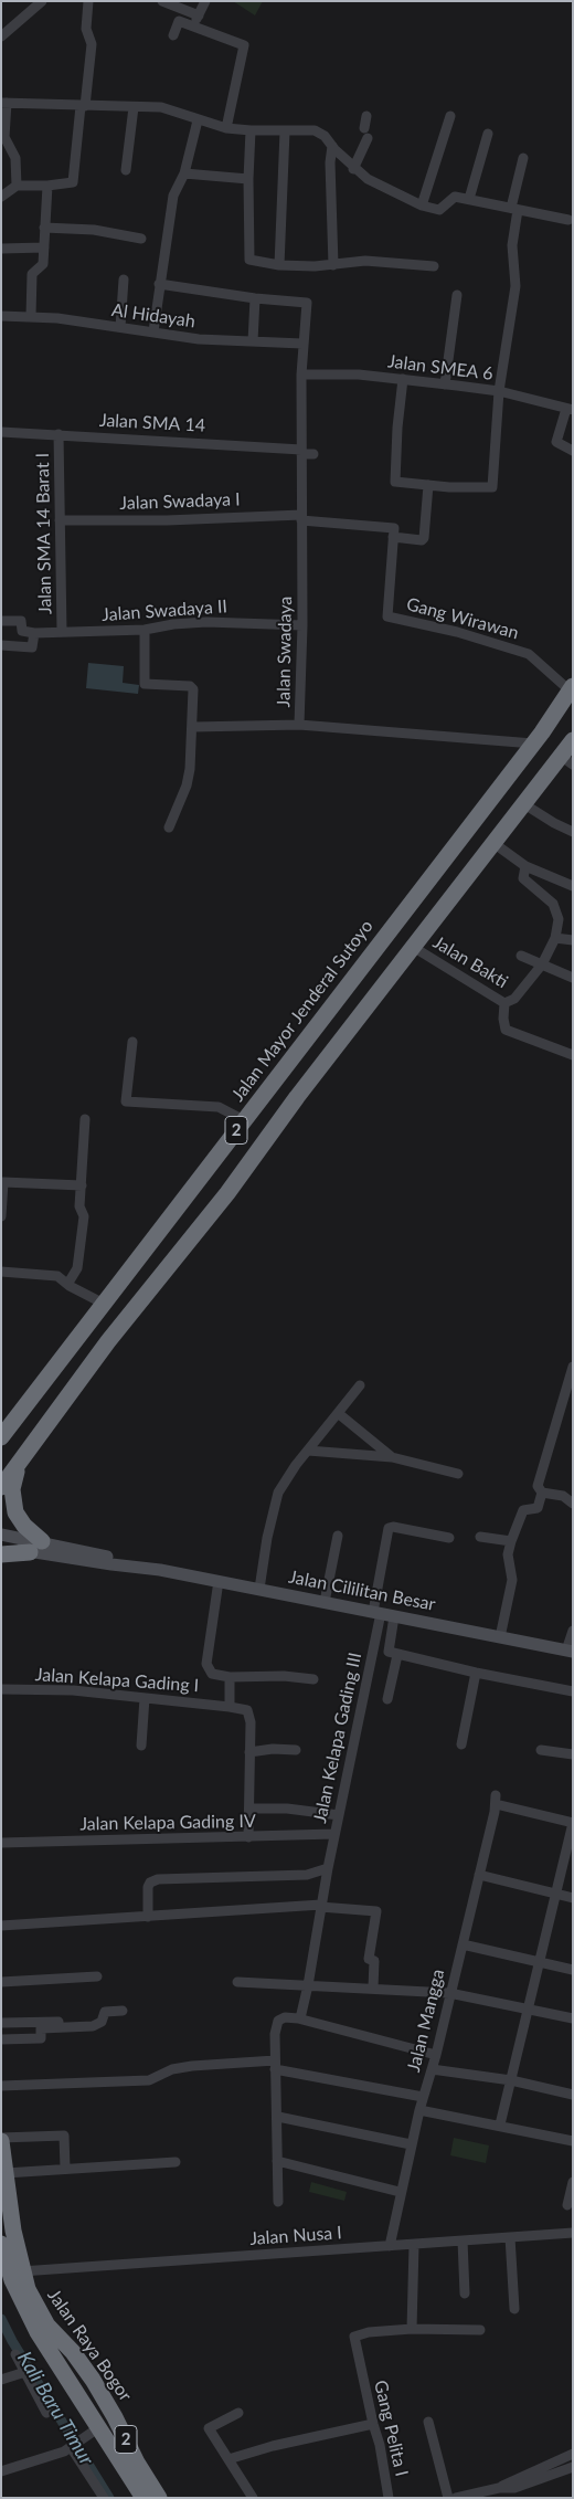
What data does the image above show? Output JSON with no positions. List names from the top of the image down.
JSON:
{
  "streets": {
    "highway": ["Jalan Mayor Jenderal Sutoyo", "2", "Jalan Raya Bogor"],
    "street": [
      "Al Hidayah",
      "Jalan SMEA 6",
      "Jalan SMA 14",
      "Jalan Swadaya I",
      "Jalan SMA 14 Barat I",
      "Jalan Swadaya II",
      "Gang Wirawan",
      "Jalan Swadaya",
      "Jalan Bakti",
      "Jalan Cililitan Besar",
      "Jalan Kelapa Gading I",
      "Jalan Kelapa Gading III",
      "Jalan Kelapa Gading IV",
      "Jalan Mangga",
      "Jalan Nusa I",
      "Gang Pelita I"
    ]
  },
  "crossings": [
    ["Al Hidayah", "Jalan Swadaya"],
    ["Jalan SMEA 6", "Jalan Swadaya"],
    ["Jalan SMA 14", "Jalan SMA 14 Barat I"],
    ["Jalan SMA 14", "Jalan Swadaya"],
    ["Jalan Swadaya I", "Jalan SMA 14 Barat I"],
    ["Jalan Swadaya I", "Gang Wirawan"],
    ["Jalan Swadaya I", "Jalan Swadaya"],
    ["Jalan SMA 14 Barat I", "Jalan Swadaya II"],
    ["Jalan Swadaya II", "Jalan Swadaya"],
    ["Gang Wirawan", "Jalan Mayor Jenderal Sutoyo"],
    ["Jalan Swadaya", "Jalan Mayor Jenderal Sutoyo"],
    ["Jalan Bakti", "2"],
    ["Jalan Cililitan Besar", "Jalan Kelapa Gading III"],
    ["Jalan Kelapa Gading III", "Jalan Kelapa Gading IV"],
    ["Jalan Mangga", "Jalan Nusa I"],
    ["Jalan Nusa I", "Jalan Raya Bogor"]
  ],
  "water": ["Kali Baru Timur"]
}
